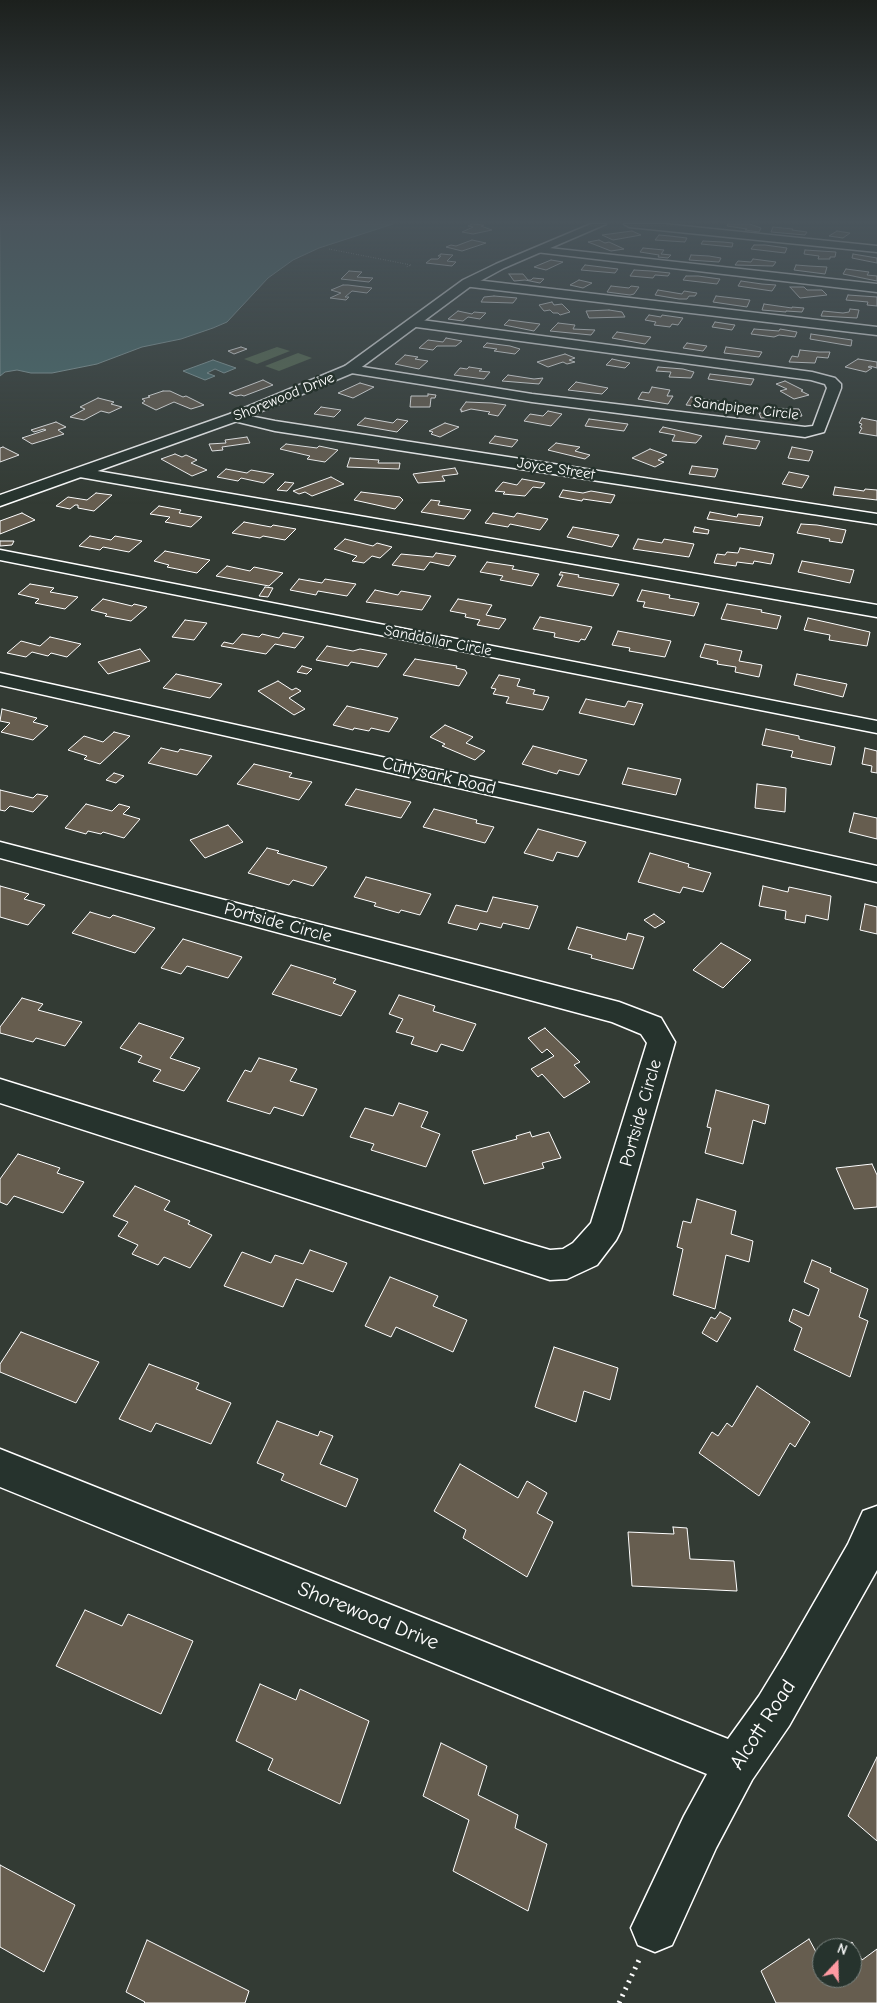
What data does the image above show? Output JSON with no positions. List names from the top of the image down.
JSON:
{
  "streets": {
    "street": [
      "Shorewood Drive",
      "Sandpiper Circle",
      "Joyce Street",
      "Sanddollar Circle",
      "Cuttysark Road",
      "Portside Circle",
      "Alcott Road"
    ]
  },
  "crossings": [
    ["Shorewood Drive", "Sandpiper Circle"],
    ["Shorewood Drive", "Joyce Street"],
    ["Shorewood Drive", "Alcott Road"]
  ],
  "north": "top"
}
